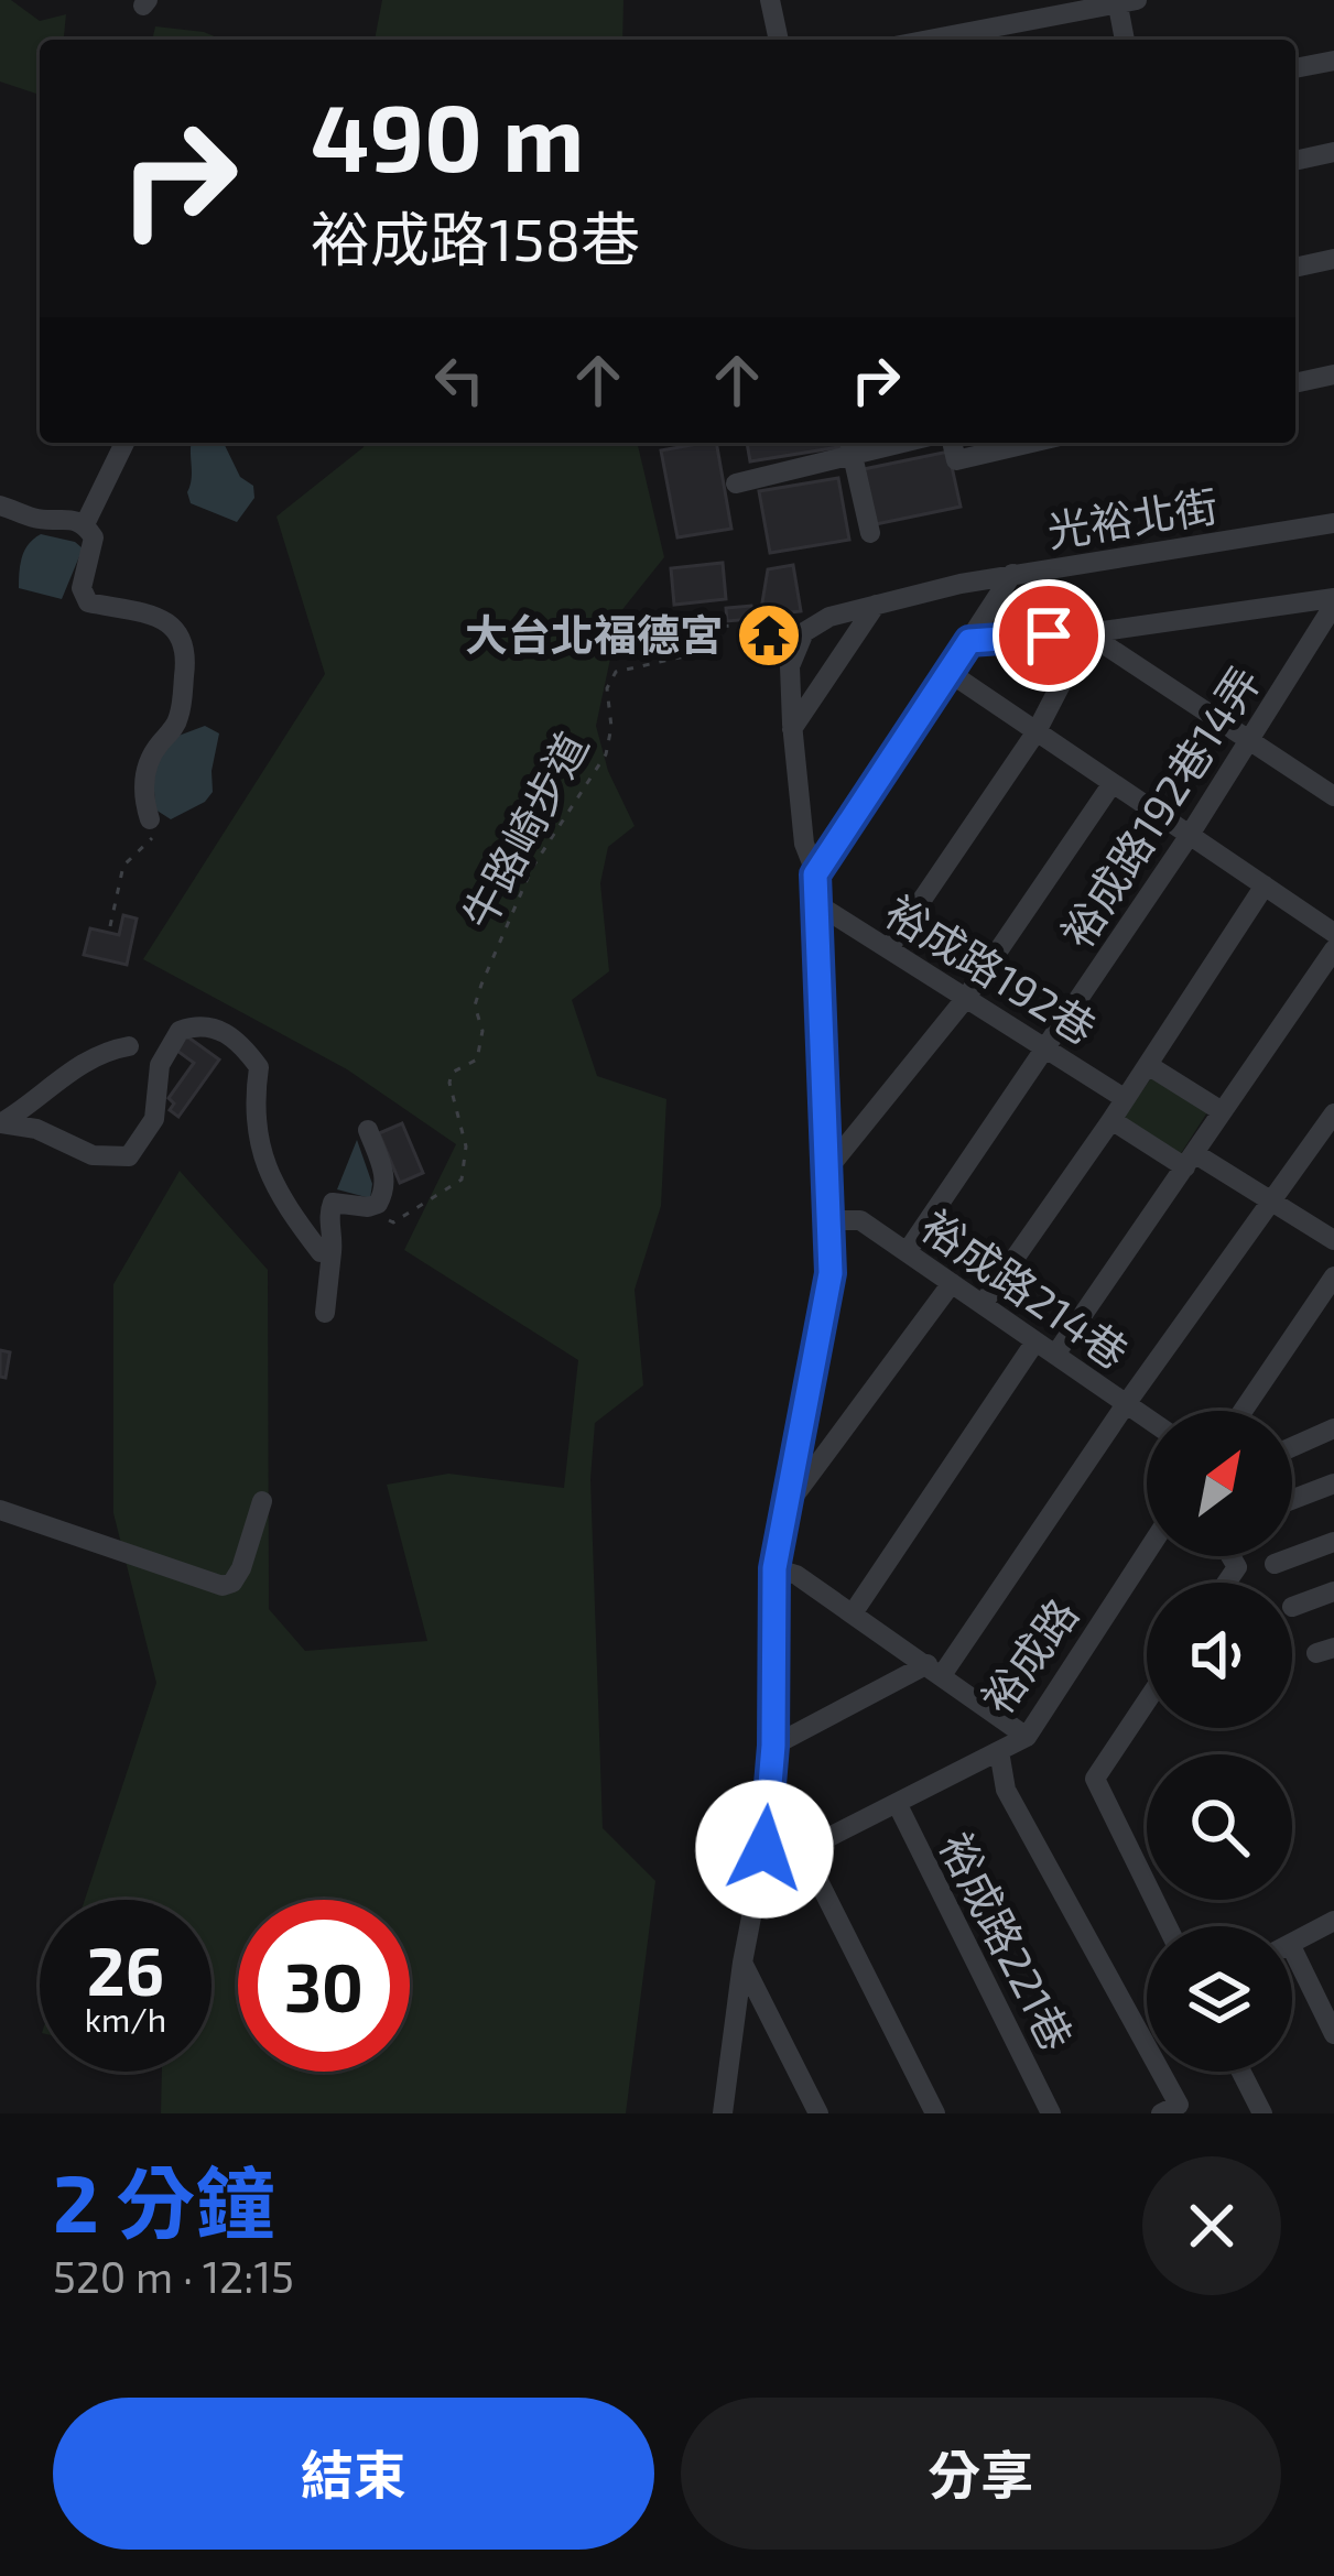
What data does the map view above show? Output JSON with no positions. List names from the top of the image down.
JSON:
{
  "streets": {
    "street": [
      "光裕北街",
      "裕成路192巷14弄",
      "裕成路192巷",
      "裕成路214巷",
      "裕成路",
      "裕成路221巷"
    ],
    "path": ["牛路崎步道"]
  },
  "crossings": [
    ["裕成路192巷14弄", "裕成路192巷"],
    ["裕成路192巷14弄", "裕成路214巷"],
    ["裕成路", "裕成路221巷"]
  ],
  "places": {
    "temple": ["大台北福德宮"]
  },
  "north": "top right",
  "page": {
    "turn": ["490 m", "裕成路158巷"],
    "speed": "26 km/h",
    "limit": "30",
    "heading": ["2 分鐘", "520 m · 12:15"],
    "buttons": ["結束", "分享"]
  }
}
